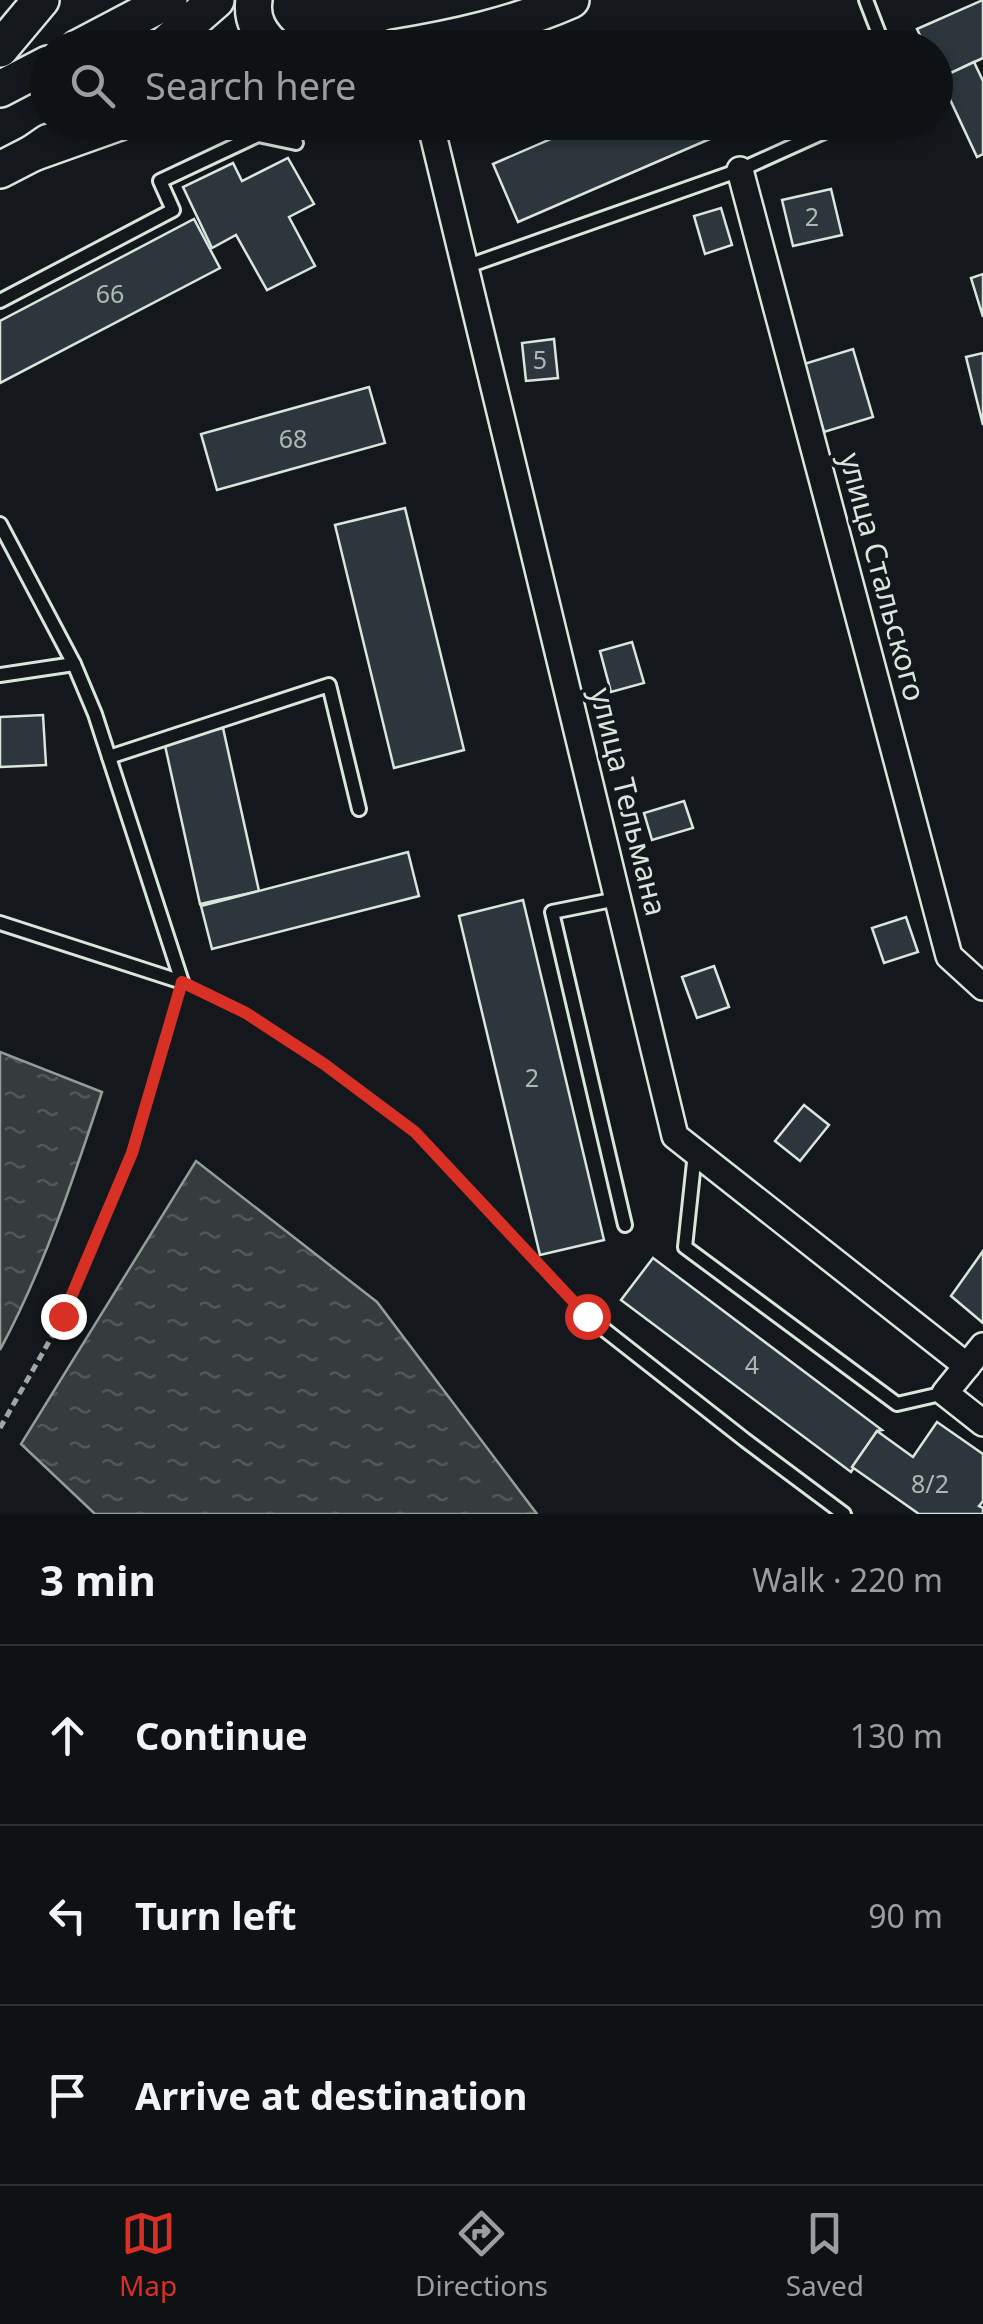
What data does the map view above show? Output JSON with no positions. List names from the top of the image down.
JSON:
{
  "streets": {
    "street": ["улица Стальского", "улица Тельмана"]
  },
  "house_numbers": [
    "2",
    "66",
    "5",
    "68",
    "2",
    "4",
    "8/2"
  ],
  "page": {
    "search": "Search here",
    "heading": ["3 min", "Walk · 220 m"],
    "list": [
      ["Continue", "130 m"],
      ["Turn left", "90 m"],
      "Arrive at destination"
    ],
    "nav": ["Map", "Directions", "Saved"]
  }
}
